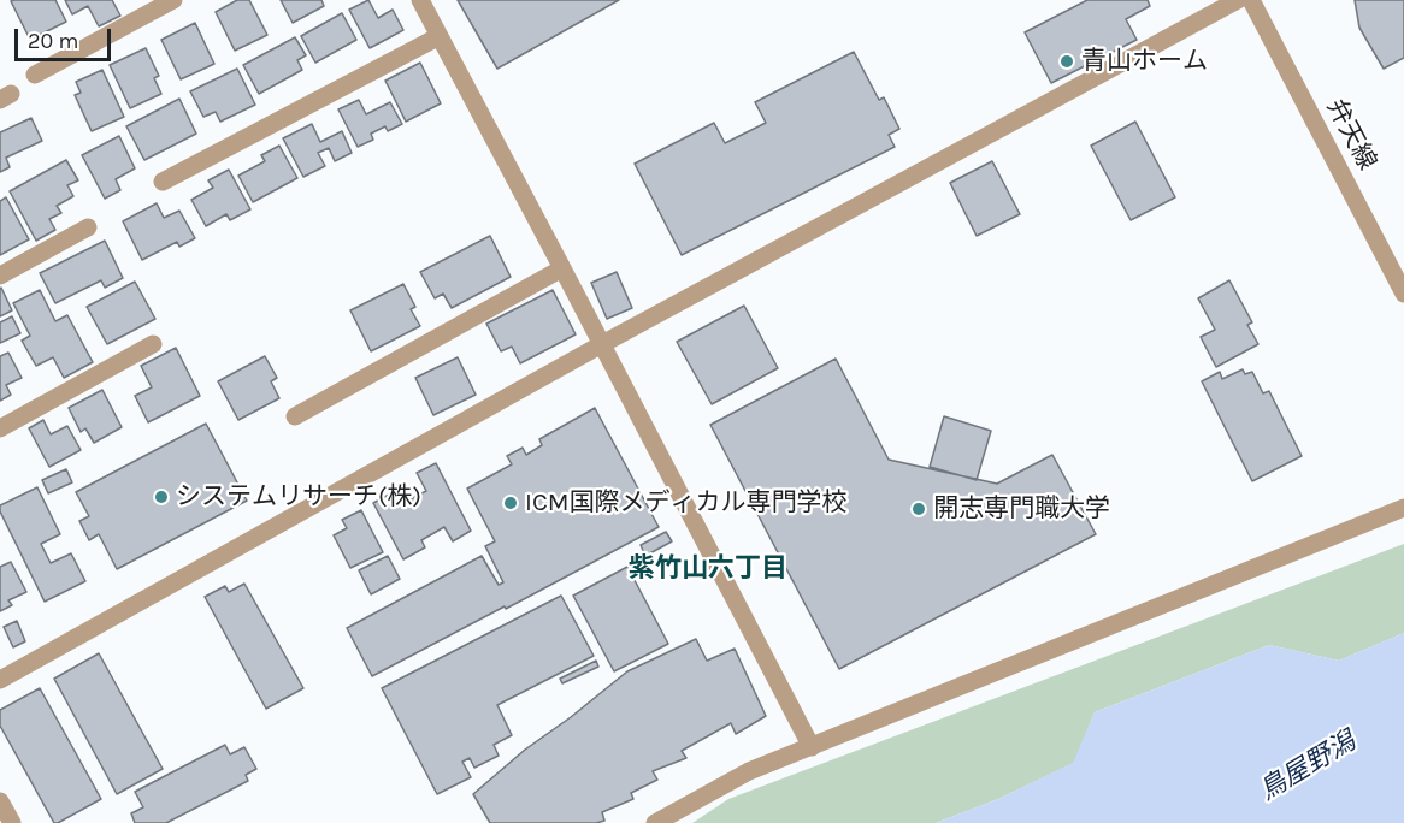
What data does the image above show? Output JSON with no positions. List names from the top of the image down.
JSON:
{
  "streets": {
    "street": ["弁天線"]
  },
  "districts": ["紫竹山六丁目"],
  "water": ["鳥屋野潟"],
  "places": [
    "青山ホーム",
    "システムリサーチ(株)",
    "ICM国際メディカル専門学校",
    "開志専門職大学"
  ],
  "scale_bar": "20 m"
}
